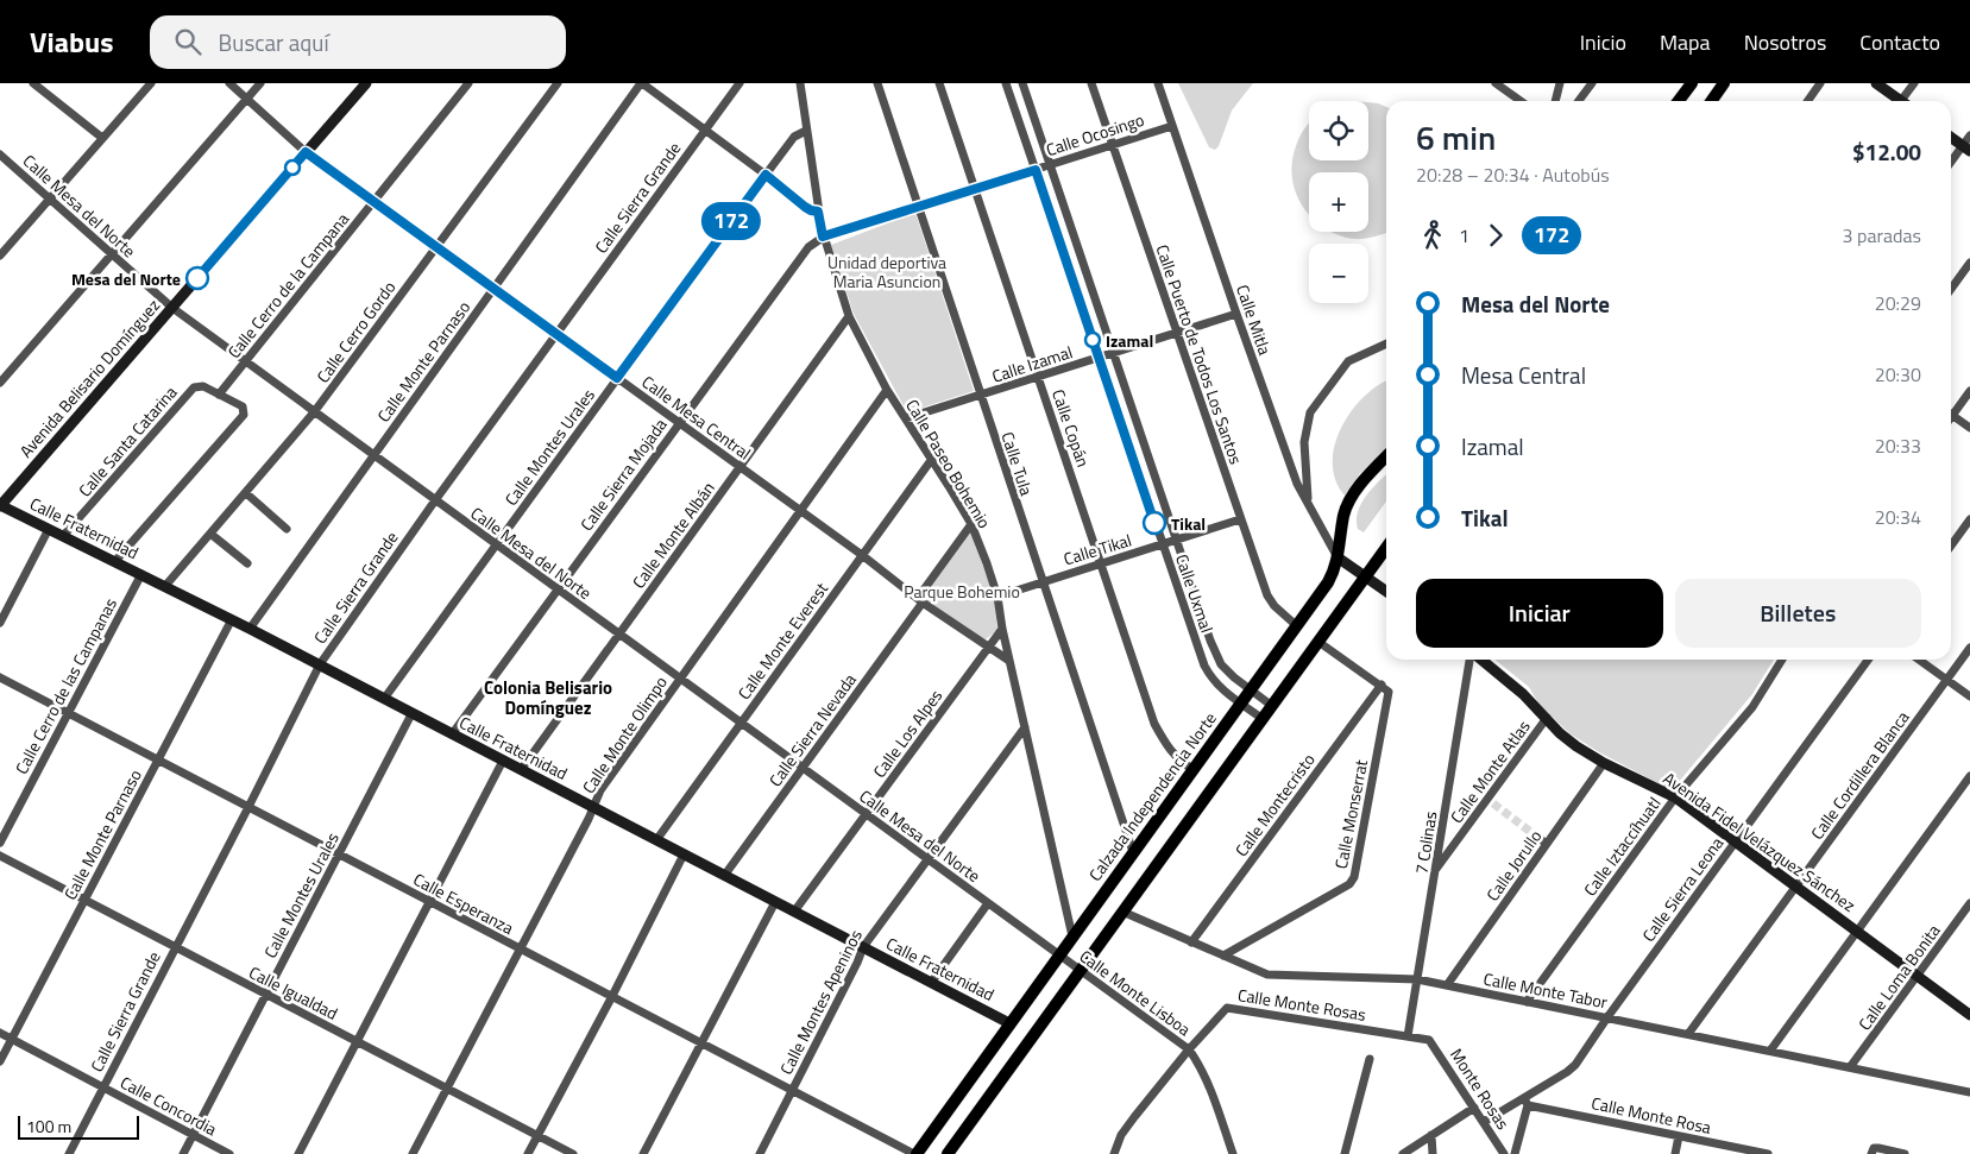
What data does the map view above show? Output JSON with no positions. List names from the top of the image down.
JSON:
{
  "streets": {
    "main road": ["Calzada Independencia Norte"],
    "street": [
      "Calle Ocosingo",
      "Calle Sierra Grande",
      "Calle Mesa del Norte",
      "Calle Cerro de la Campana",
      "Calle Mitla",
      "Calle Cerro Gordo",
      "Calle Puerto de Todos Los Santos",
      "Calle Monte Parnaso",
      "Calle Izamal",
      "Avenida Belisario Domínguez",
      "Calle Mesa Central",
      "Calle Copán",
      "Calle Santa Catarina",
      "Calle Montes Urales",
      "Calle Paseo Bohemio",
      "Calle Tula",
      "Calle Sierra Mojada",
      "Calle Fraternidad",
      "Calle Monte Albán",
      "Calle Tikal",
      "Calle Uxmal",
      "Calle Monte Everest",
      "Calle Cerro de las Campanas",
      "Calle Sierra Nevada",
      "Calle Los Alpes",
      "Calle Monte Olimpo",
      "Calle Monte Atlas",
      "Calle Cordillera Blanca",
      "Calle Montecristo",
      "Calle Monserrat",
      "Avenida Fidel Velázquez Sánchez",
      "7 Colinas",
      "Calle Iztaccíhuatl",
      "Calle Jorullo",
      "Calle Sierra Leona",
      "Calle Esperanza",
      "Calle Loma Bonita",
      "Calle Monte Tabor",
      "Calle Igualdad",
      "Calle Monte Lisboa",
      "Calle Montes Apeninos",
      "Calle Monte Rosas",
      "Monte Rosas",
      "Calle Concordia",
      "Calle Monte Rosa"
    ]
  },
  "crossings": [
    ["Calle Ocosingo", "Calle Mitla"],
    ["Calle Ocosingo", "Calle Puerto de Todos Los Santos"],
    ["Calle Ocosingo", "Calle Copán"],
    ["Calle Ocosingo", "Calle Paseo Bohemio"],
    ["Calle Ocosingo", "Calle Tula"],
    ["Calle Ocosingo", "Calle Sierra Mojada"],
    ["Calle Ocosingo", "Calle Uxmal"],
    ["Calle Sierra Grande", "Calle Mesa del Norte"],
    ["Calle Sierra Grande", "Calle Mesa Central"],
    ["Calle Sierra Grande", "Calle Fraternidad"],
    ["Calle Sierra Grande", "Calle Esperanza"],
    ["Calle Sierra Grande", "Calle Igualdad"],
    ["Calle Sierra Grande", "Calle Concordia"],
    ["Calle Mesa del Norte", "Calle Cerro de la Campana"],
    ["Calle Mesa del Norte", "Calle Cerro Gordo"],
    ["Calle Mesa del Norte", "Calle Monte Parnaso"],
    ["Calle Mesa del Norte", "Avenida Belisario Domínguez"],
    ["Calle Mesa del Norte", "Calle Montes Urales"],
    ["Calle Mesa del Norte", "Calle Sierra Mojada"],
    ["Calle Mesa del Norte", "Calle Monte Albán"],
    ["Calle Mesa del Norte", "Calle Monte Everest"],
    ["Calle Mesa del Norte", "Calle Sierra Nevada"],
    ["Calle Mesa del Norte", "Calle Los Alpes"],
    ["Calle Mesa del Norte", "Calle Monte Olimpo"],
    ["Calle Mesa del Norte", "Calzada Independencia Norte"],
    ["Calle Mesa del Norte", "Calle Monte Lisboa"],
    ["Calle Mesa del Norte", "Calle Montes Apeninos"],
    ["Calle Cerro de la Campana", "Calle Mesa Central"],
    ["Calle Cerro de la Campana", "Calle Santa Catarina"],
    ["Calle Mitla", "Calle Izamal"],
    ["Calle Mitla", "Calzada Independencia Norte"],
    ["Calle Cerro Gordo", "Calle Mesa Central"],
    ["Calle Cerro Gordo", "Calle Fraternidad"],
    ["Calle Puerto de Todos Los Santos", "Calle Izamal"],
    ["Calle Puerto de Todos Los Santos", "Calle Tikal"],
    ["Calle Puerto de Todos Los Santos", "Calzada Independencia Norte"],
    ["Calle Monte Parnaso", "Calle Mesa Central"],
    ["Calle Monte Parnaso", "Calle Fraternidad"],
    ["Calle Monte Parnaso", "Calle Esperanza"],
    ["Calle Monte Parnaso", "Calle Igualdad"],
    ["Calle Monte Parnaso", "Calle Concordia"],
    ["Calle Izamal", "Calle Copán"],
    ["Calle Izamal", "Calle Paseo Bohemio"],
    ["Calle Izamal", "Calle Tula"],
    ["Calle Izamal", "Calle Uxmal"],
    ["Avenida Belisario Domínguez", "Calle Mesa Central"],
    ["Avenida Belisario Domínguez", "Calle Fraternidad"],
    ["Calle Mesa Central", "Calle Montes Urales"],
    ["Calle Mesa Central", "Calle Paseo Bohemio"],
    ["Calle Mesa Central", "Calle Sierra Mojada"],
    ["Calle Mesa Central", "Calle Monte Albán"],
    ["Calle Mesa Central", "Calle Monte Everest"],
    ["Calle Mesa Central", "Calle Sierra Nevada"],
    ["Calle Mesa Central", "Calle Los Alpes"],
    ["Calle Mesa Central", "Calle Monte Olimpo"],
    ["Calle Copán", "Calle Tikal"],
    ["Calle Copán", "Calzada Independencia Norte"],
    ["Calle Santa Catarina", "Calle Fraternidad"],
    ["Calle Montes Urales", "Calle Paseo Bohemio"],
    ["Calle Montes Urales", "Calle Fraternidad"],
    ["Calle Montes Urales", "Calle Esperanza"],
    ["Calle Montes Urales", "Calle Igualdad"],
    ["Calle Montes Urales", "Calle Concordia"],
    ["Calle Paseo Bohemio", "Calle Sierra Mojada"],
    ["Calle Paseo Bohemio", "Calle Monte Albán"],
    ["Calle Paseo Bohemio", "Calle Tikal"],
    ["Calle Paseo Bohemio", "Calle Monte Everest"],
    ["Calle Paseo Bohemio", "Calle Sierra Nevada"],
    ["Calle Paseo Bohemio", "Calle Los Alpes"],
    ["Calle Paseo Bohemio", "Calle Monte Olimpo"],
    ["Calle Paseo Bohemio", "Calzada Independencia Norte"],
    ["Calle Paseo Bohemio", "Calle Montes Apeninos"],
    ["Calle Tula", "Calle Tikal"],
    ["Calle Tula", "Calzada Independencia Norte"],
    ["Calle Sierra Mojada", "Calle Fraternidad"],
    ["Calle Fraternidad", "Calle Monte Albán"],
    ["Calle Fraternidad", "Calle Monte Everest"],
    ["Calle Fraternidad", "Calle Cerro de las Campanas"],
    ["Calle Fraternidad", "Calle Sierra Nevada"],
    ["Calle Fraternidad", "Calle Los Alpes"],
    ["Calle Fraternidad", "Calle Monte Olimpo"],
    ["Calle Fraternidad", "Calzada Independencia Norte"],
    ["Calle Fraternidad", "Calle Montes Apeninos"],
    ["Calle Tikal", "Calle Uxmal"],
    ["Calle Uxmal", "Calzada Independencia Norte"],
    ["Calle Cerro de las Campanas", "Calle Esperanza"],
    ["Calle Monte Olimpo", "Calle Esperanza"],
    ["Calle Monte Olimpo", "Calle Igualdad"],
    ["Calle Monte Atlas", "Avenida Fidel Velázquez Sánchez"],
    ["Calle Monte Atlas", "7 Colinas"],
    ["Calle Cordillera Blanca", "Avenida Fidel Velázquez Sánchez"],
    ["Calle Cordillera Blanca", "Calle Monte Tabor"],
    ["Calzada Independencia Norte", "Calle Esperanza"],
    ["Calzada Independencia Norte", "Calle Monte Lisboa"],
    ["Calle Montecristo", "Calle Monserrat"],
    ["Calle Montecristo", "Calle Monte Tabor"],
    ["Calle Monserrat", "Calle Monte Tabor"],
    ["Avenida Fidel Velázquez Sánchez", "Calle Iztaccíhuatl"],
    ["Avenida Fidel Velázquez Sánchez", "Calle Jorullo"],
    ["Avenida Fidel Velázquez Sánchez", "Calle Sierra Leona"],
    ["Avenida Fidel Velázquez Sánchez", "Calle Loma Bonita"],
    ["7 Colinas", "Calle Monte Tabor"],
    ["7 Colinas", "Calle Monte Rosas"],
    ["Calle Iztaccíhuatl", "Calle Monte Tabor"],
    ["Calle Jorullo", "Calle Monte Tabor"],
    ["Calle Sierra Leona", "Calle Monte Tabor"],
    ["Calle Sierra Leona", "Monte Rosas"],
    ["Calle Sierra Leona", "Calle Monte Rosa"],
    ["Calle Esperanza", "Calle Montes Apeninos"],
    ["Calle Loma Bonita", "Calle Monte Tabor"],
    ["Calle Monte Lisboa", "Calle Monte Rosas"],
    ["Calle Monte Rosas", "Monte Rosas"]
  ],
  "districts": ["Colonia Belisario Domínguez"],
  "parks": ["Unidad deportiva Maria Asuncion", "Parque Bohemio"],
  "places": ["Mesa del Norte", "Izamal", "Tikal"],
  "lines": ["bus line 172"],
  "scale_bar": "100 m",
  "page": {
    "header": "Viabus",
    "search": "Buscar aquí",
    "nav": [
      "Inicio",
      "Mapa",
      "Nosotros",
      "Contacto"
    ],
    "on_map": "172",
    "map_buttons": ["+", "−"],
    "heading": ["6 min", "20:28 – 20:34 · Autobús", "$12.00"],
    "legs": ["1", "172", "3 paradas"],
    "list": [
      {
        "name": "Mesa del Norte",
        "value": "20:29"
      },
      {
        "name": "Mesa Central",
        "value": "20:30"
      },
      {
        "name": "Izamal",
        "value": "20:33"
      },
      {
        "name": "Tikal",
        "value": "20:34"
      }
    ],
    "buttons": ["Iniciar", "Billetes"],
    "scale": "100 m"
  }
}
